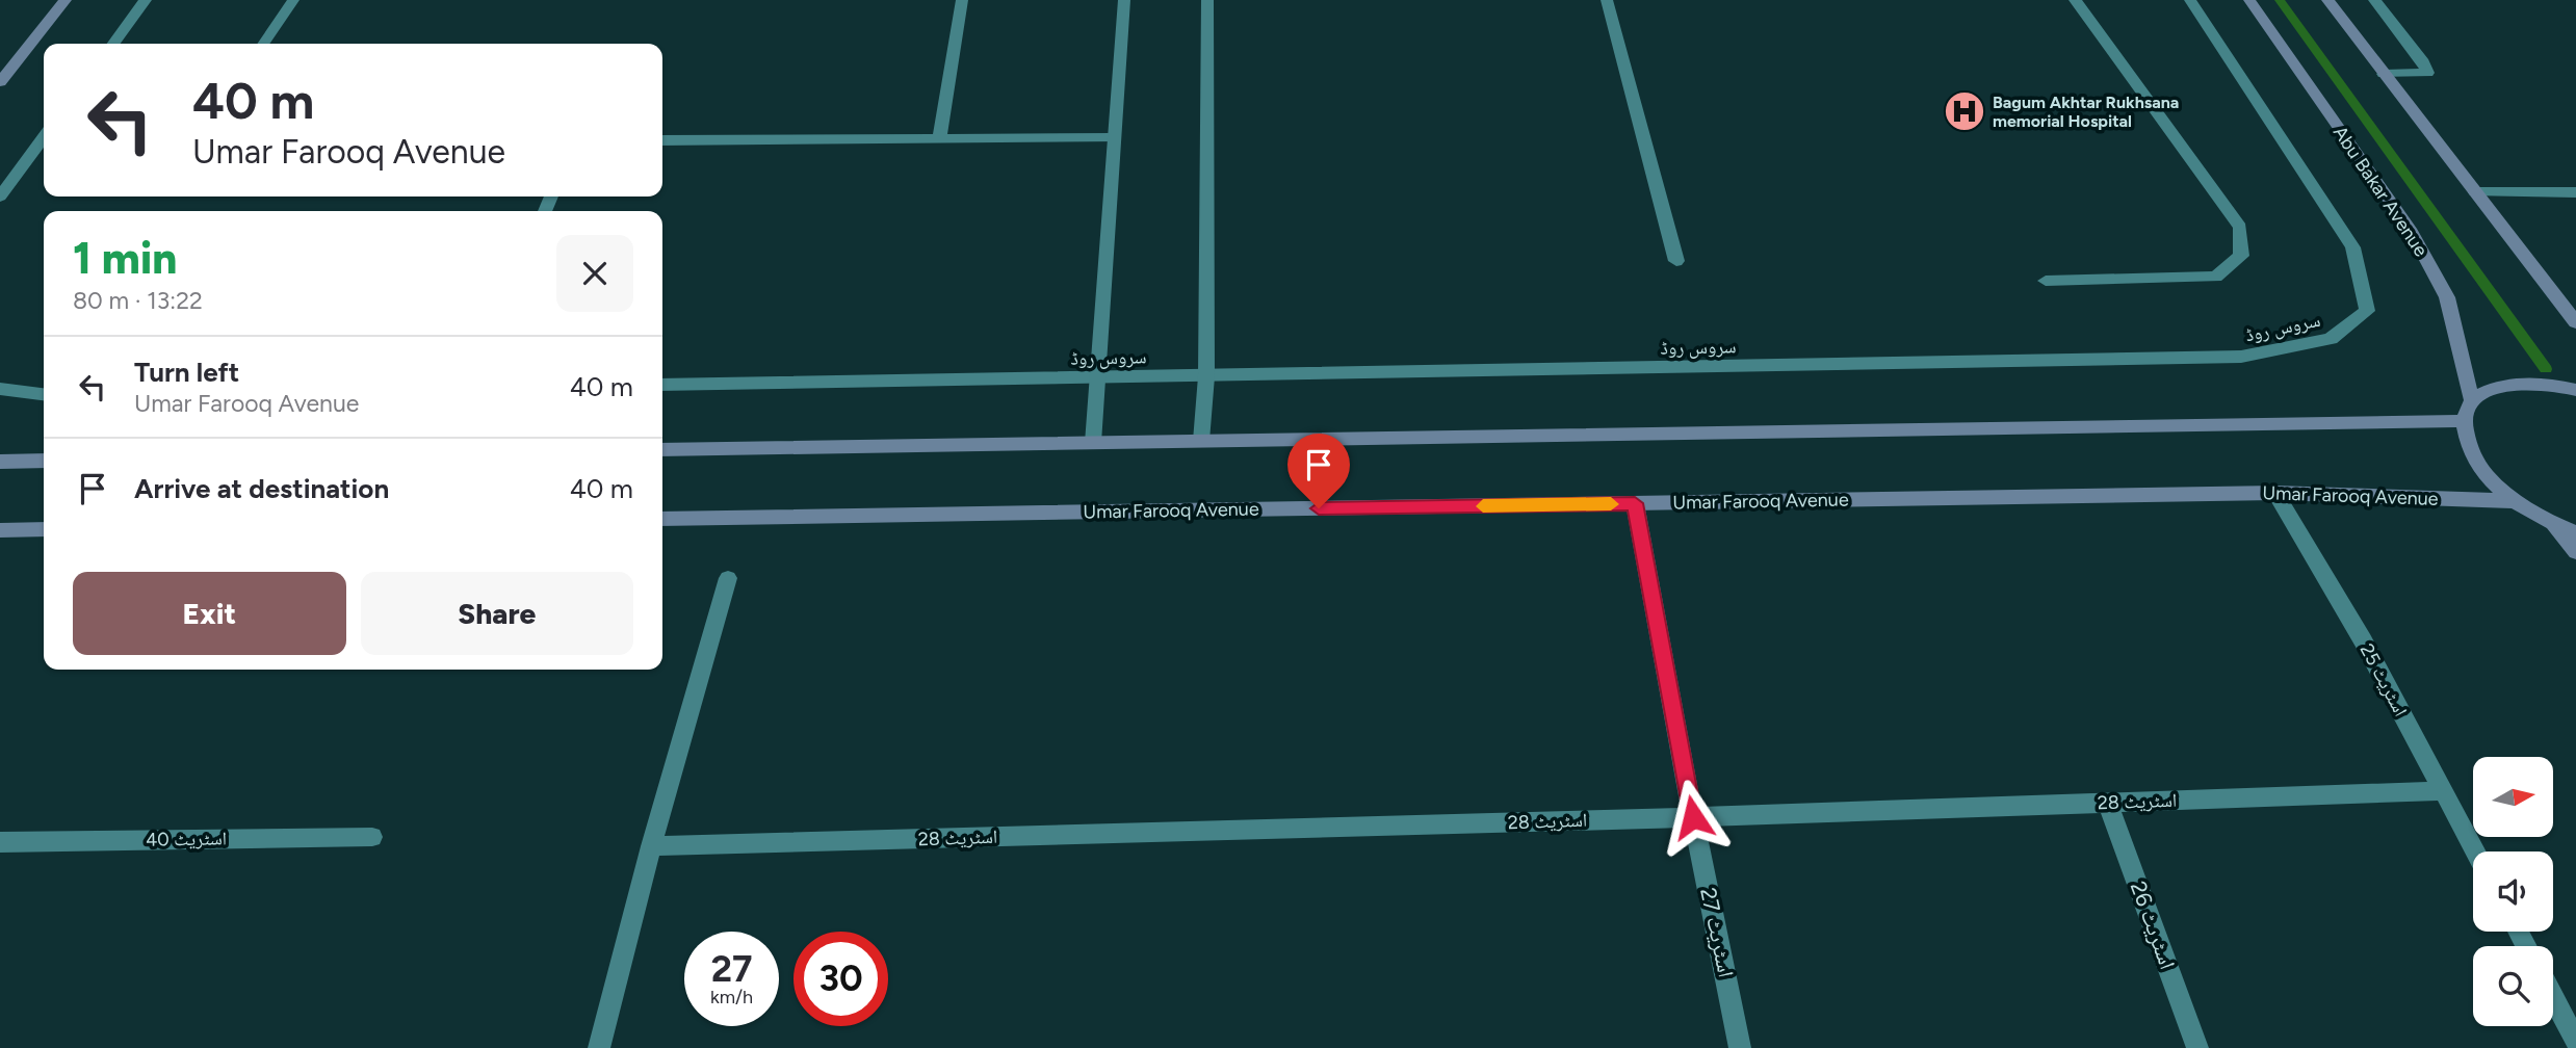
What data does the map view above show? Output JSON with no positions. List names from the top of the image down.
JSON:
{
  "streets": {
    "main road": ["Abu Bakar Avenue", "Umar Farooq Avenue"],
    "street": [
      "سروس روڈ",
      "اسٹریٹ 25",
      "اسٹریٹ 28",
      "اسٹریٹ 40",
      "اسٹریٹ 26",
      "اسٹریٹ 27"
    ]
  },
  "crossings": [
    ["Umar Farooq Avenue", "اسٹریٹ 25"],
    ["Umar Farooq Avenue", "اسٹریٹ 27"],
    ["اسٹریٹ 25", "اسٹریٹ 28"],
    ["اسٹریٹ 28", "اسٹریٹ 26"],
    ["اسٹریٹ 28", "اسٹریٹ 27"]
  ],
  "places": {
    "hospital": ["Bagum Akhtar Rukhsana memorial Hospital"]
  },
  "north": "right",
  "page": {
    "turn": ["40 m", "Umar Farooq Avenue"],
    "heading": ["1 min", "80 m · 13:22"],
    "list": [
      {
        "name": "Turn left",
        "note": "Umar Farooq Avenue",
        "value": "40 m"
      },
      {
        "name": "Arrive at destination",
        "value": "40 m"
      }
    ],
    "buttons": ["Exit", "Share"],
    "speed": "27 km/h",
    "limit": "30"
  }
}
